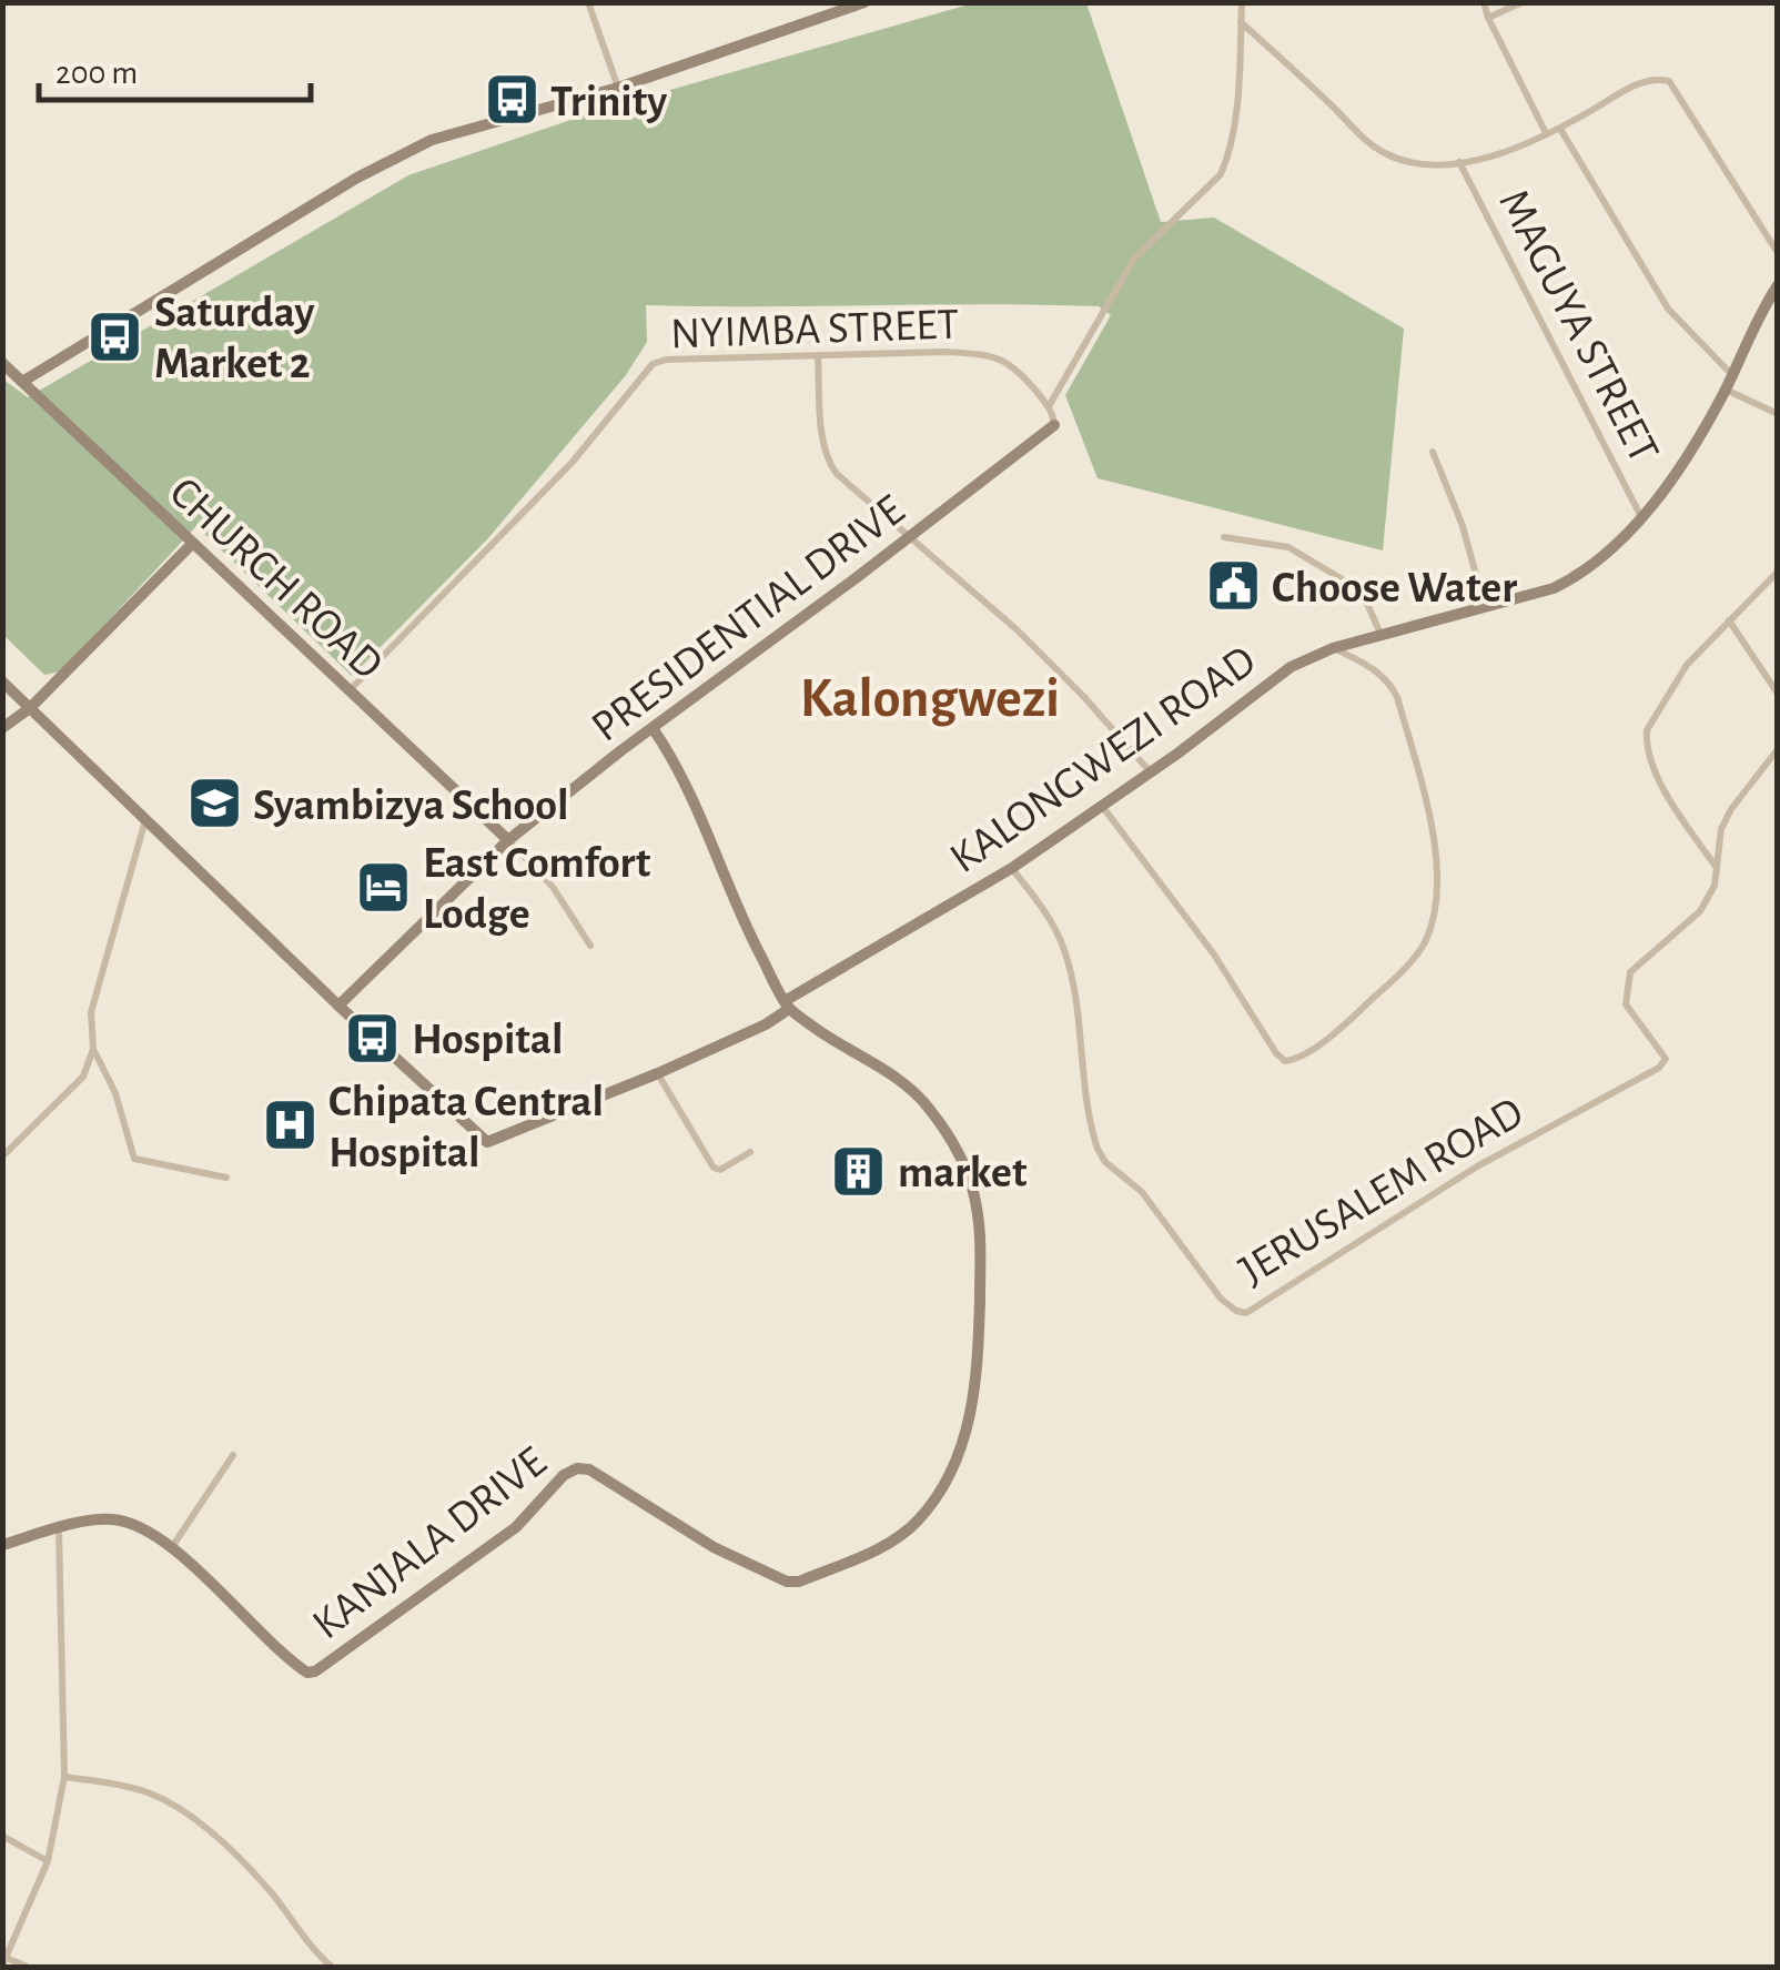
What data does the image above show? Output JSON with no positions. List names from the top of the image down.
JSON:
{
  "streets": {
    "street": [
      "MAGUYA STREET",
      "NYIMBA STREET",
      "CHURCH ROAD",
      "PRESIDENTIAL DRIVE",
      "KALONGWEZI ROAD",
      "JERUSALEM ROAD",
      "KANJALA DRIVE"
    ]
  },
  "crossings": [
    ["MAGUYA STREET", "KALONGWEZI ROAD"],
    ["NYIMBA STREET", "CHURCH ROAD"],
    ["NYIMBA STREET", "PRESIDENTIAL DRIVE"],
    ["CHURCH ROAD", "PRESIDENTIAL DRIVE"],
    ["PRESIDENTIAL DRIVE", "KALONGWEZI ROAD"],
    ["PRESIDENTIAL DRIVE", "KANJALA DRIVE"],
    ["KALONGWEZI ROAD", "JERUSALEM ROAD"],
    ["KALONGWEZI ROAD", "KANJALA DRIVE"]
  ],
  "districts": ["Kalongwezi"],
  "places": {
    "bus stop": ["Trinity", "Saturday Market 2", "Hospital"],
    "public building": ["Choose Water"],
    "school or university": ["Syambizya School"],
    "hotel": ["East Comfort Lodge"],
    "hospital": ["Chipata Central Hospital"],
    "building": ["market"]
  },
  "scale_bar": "200 m"
}
